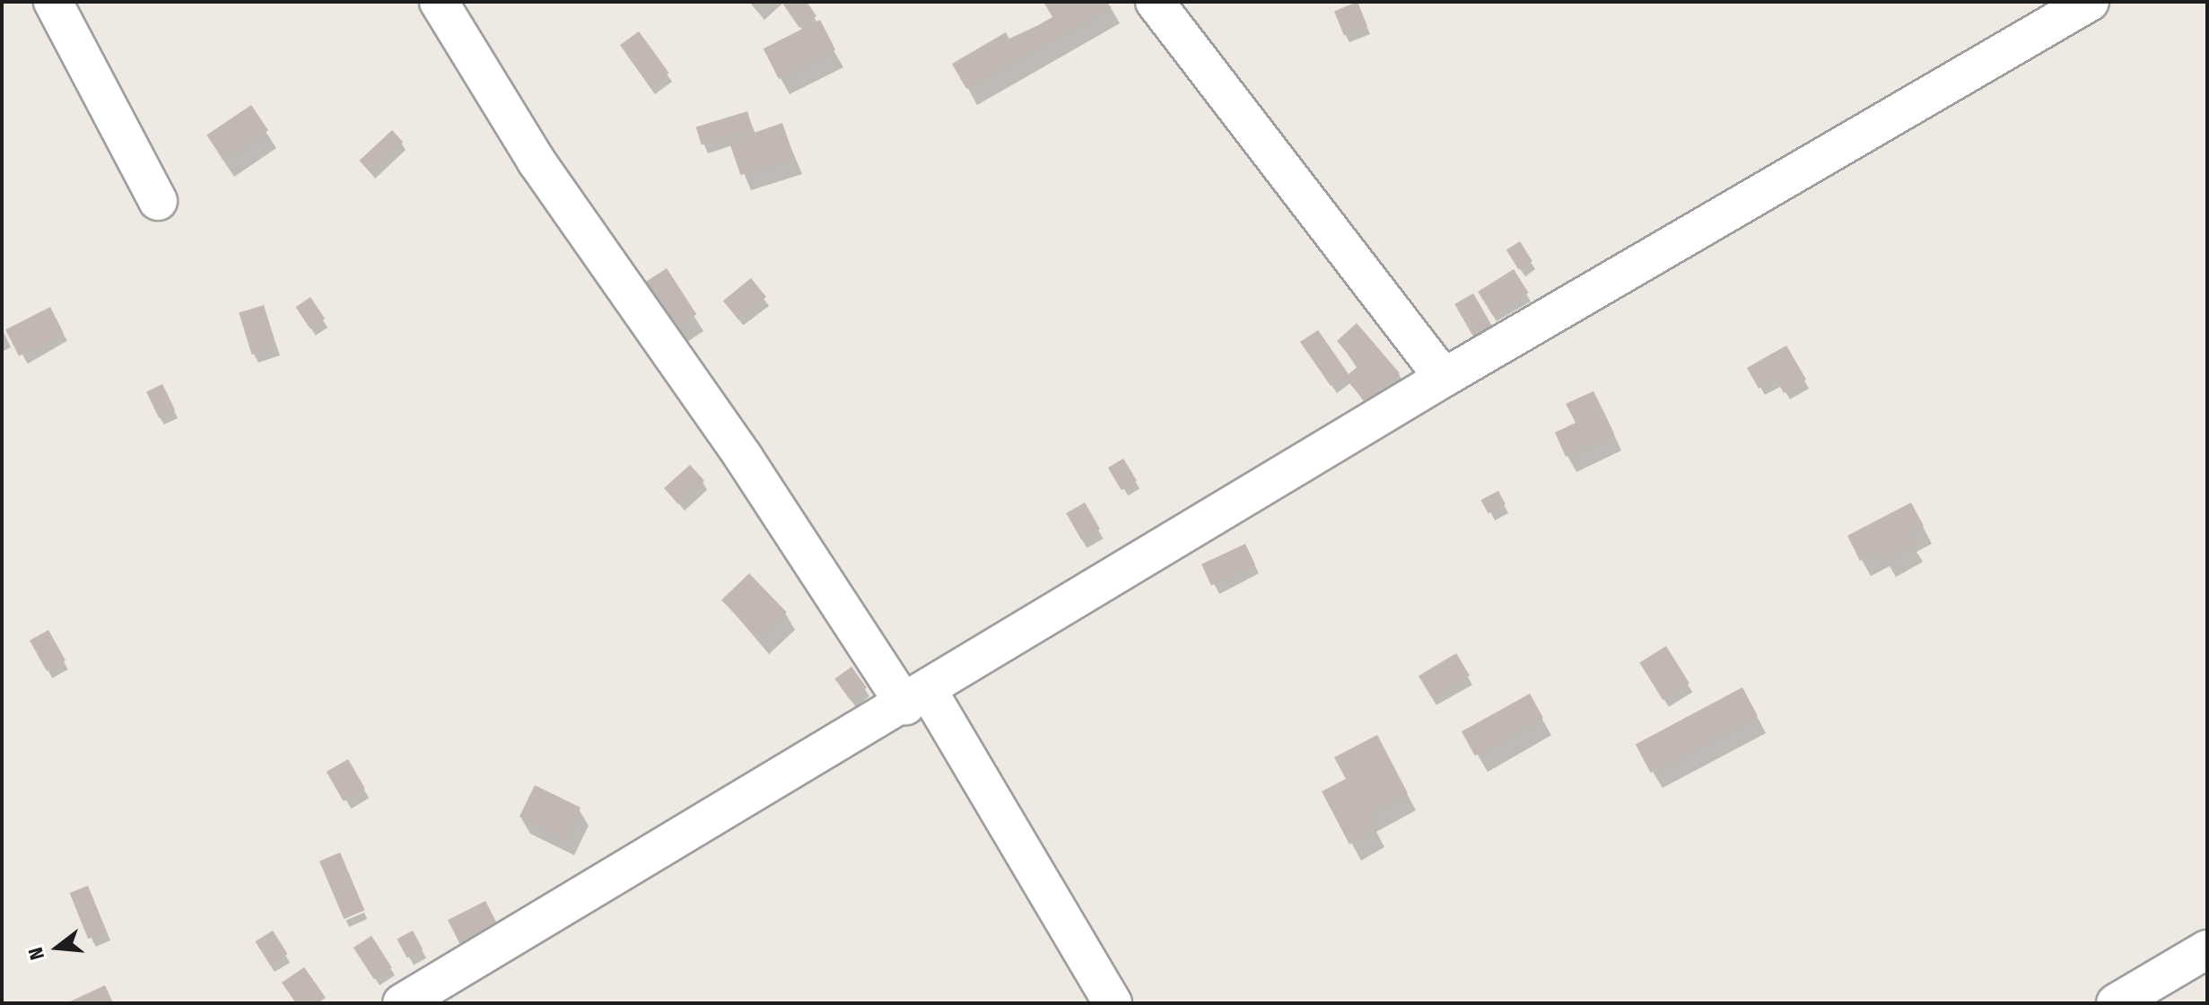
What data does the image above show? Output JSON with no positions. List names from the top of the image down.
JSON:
{
  "north": "left"
}
